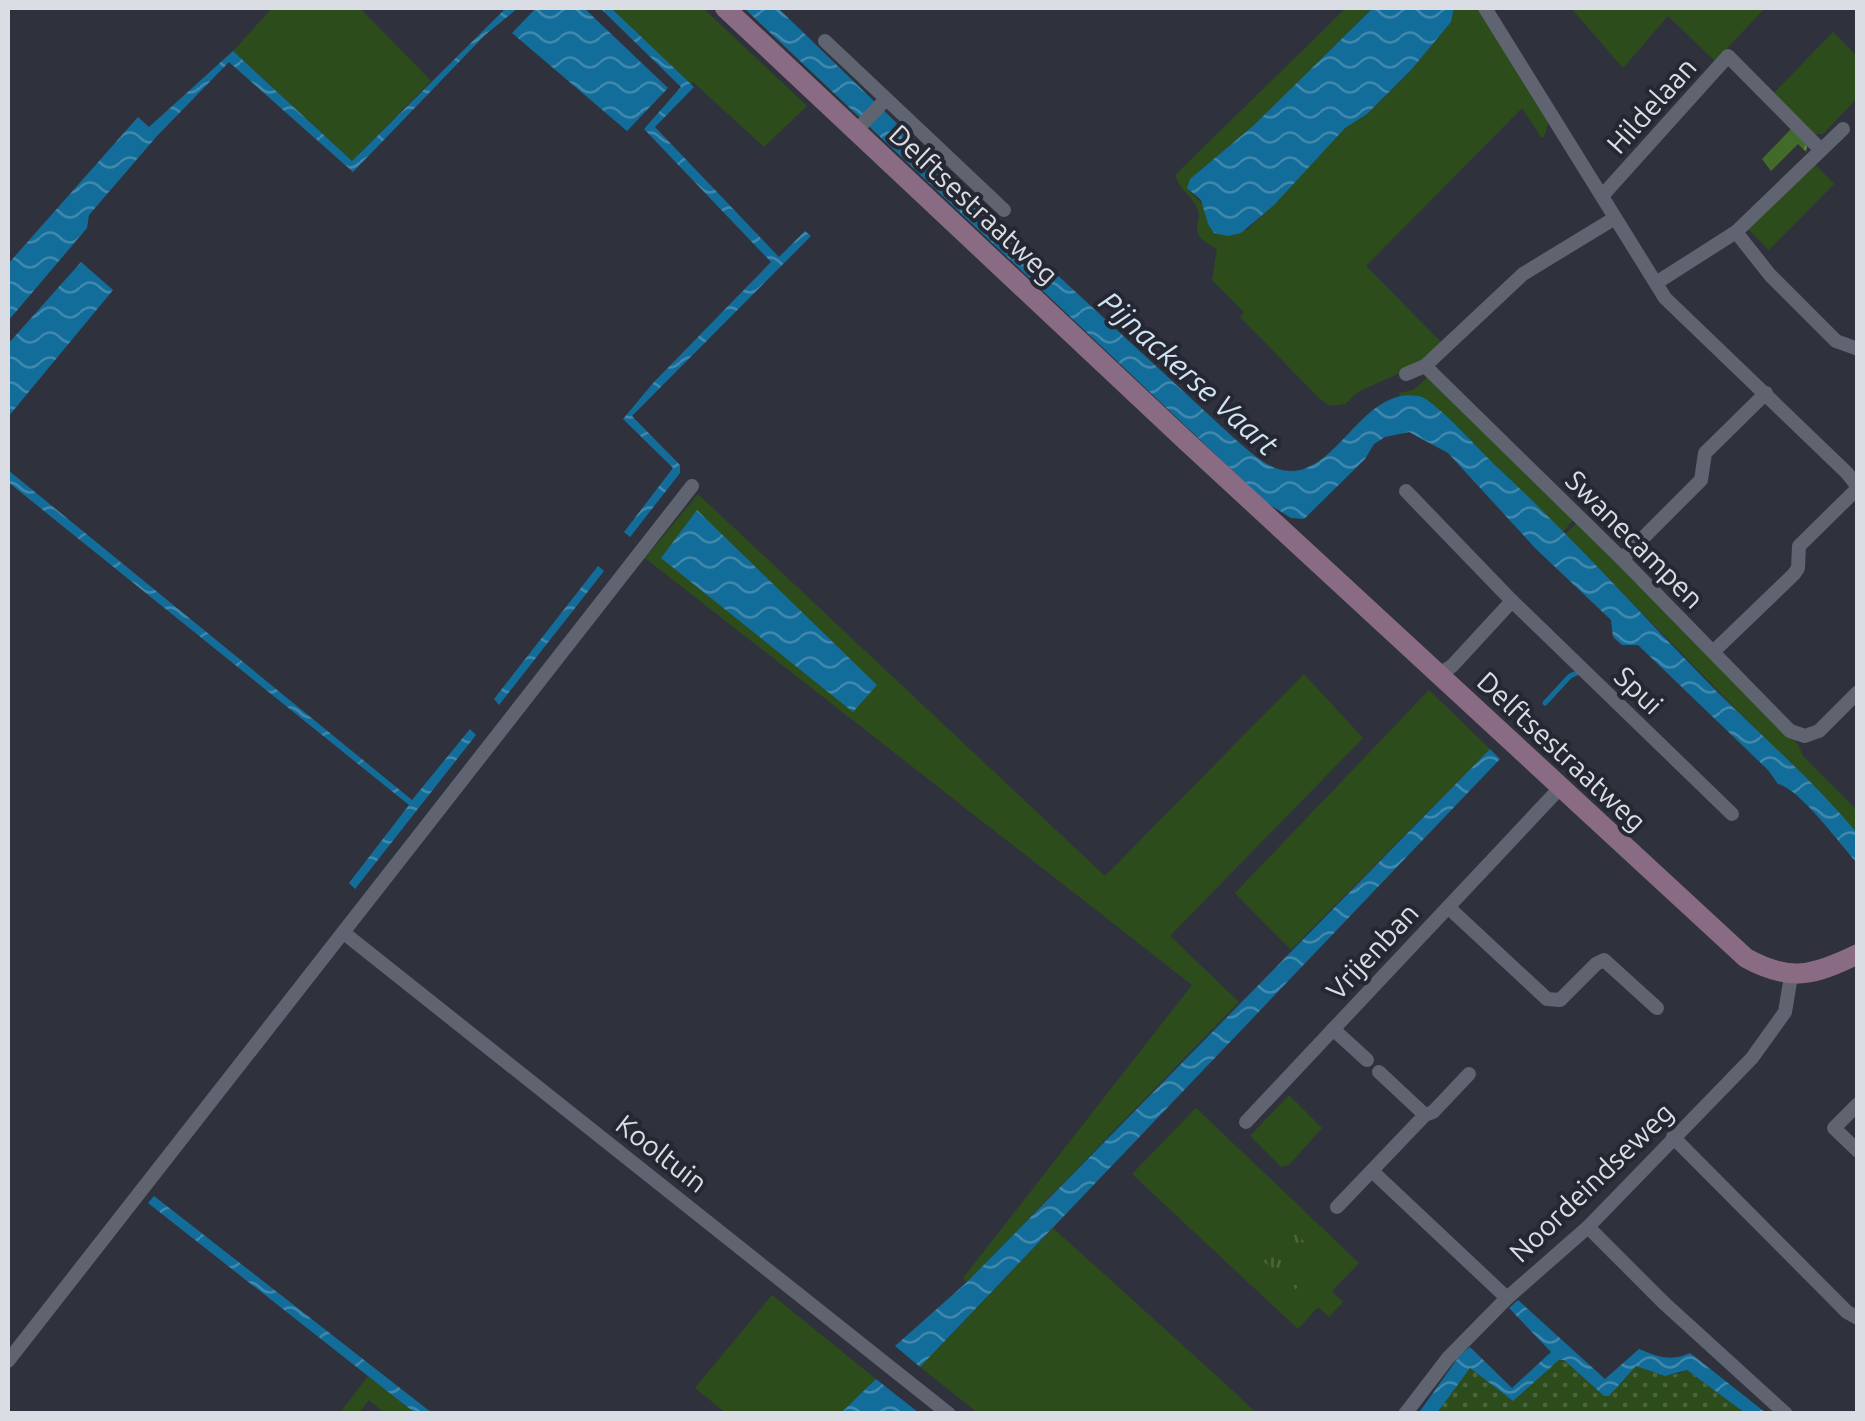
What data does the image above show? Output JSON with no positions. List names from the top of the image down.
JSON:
{
  "streets": {
    "street": [
      "Hildelaan",
      "Delftsestraatweg",
      "Swanecampen",
      "Spui",
      "Vrijenban",
      "Kooltuin",
      "Noordeindseweg"
    ]
  },
  "crossings": [
    ["Delftsestraatweg", "Vrijenban"],
    ["Delftsestraatweg", "Noordeindseweg"]
  ],
  "water": ["Pijnackerse Vaart"]
}
